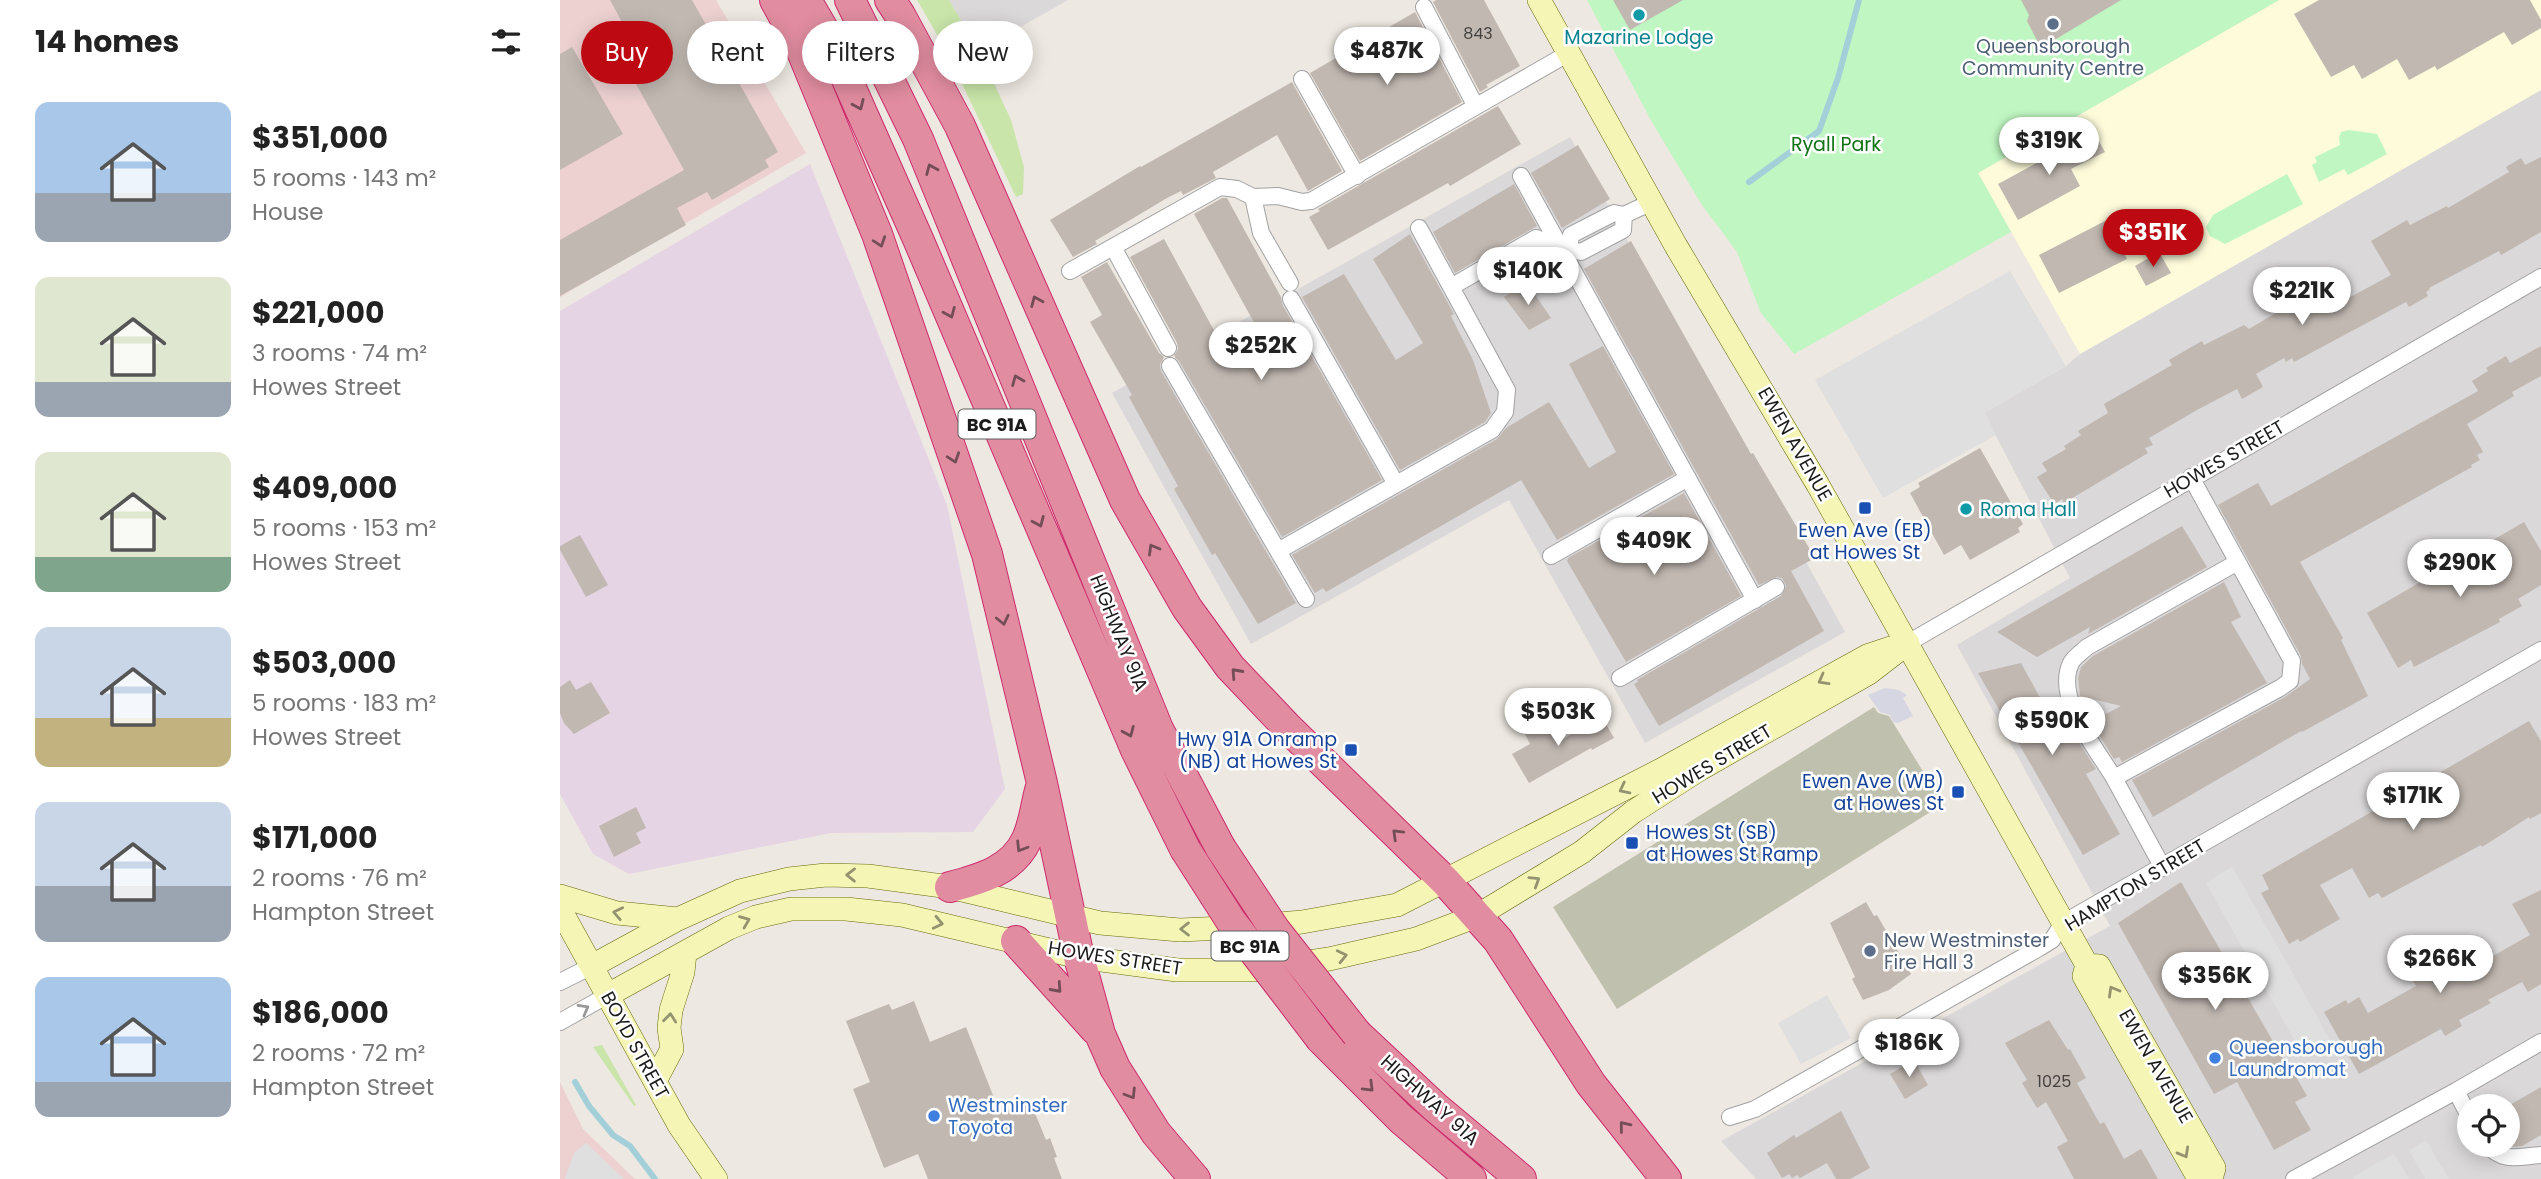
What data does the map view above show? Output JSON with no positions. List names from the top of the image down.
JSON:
{
  "streets": {
    "highway": ["BC 91A", "HIGHWAY 91A"],
    "street": [
      "EWEN AVENUE",
      "HOWES STREET",
      "HAMPTON STREET",
      "BOYD STREET"
    ]
  },
  "crossings": [
    ["EWEN AVENUE", "HOWES STREET"],
    ["EWEN AVENUE", "HAMPTON STREET"],
    ["HOWES STREET", "BOYD STREET"]
  ],
  "parks": ["Ryall Park"],
  "places": {
    "other": [
      "Mazarine Lodge",
      "Queensborough Community Centre",
      "Roma Hall",
      "New Westminster Fire Hall 3",
      "Queensborough Laundromat",
      "Westminster Toyota"
    ],
    "transit": [
      "Ewen Ave (EB) at Howes St",
      "Hwy 91A Onramp (NB) at Howes St",
      "Ewen Ave (WB) at Howes St",
      "Howes St (SB) at Howes St Ramp"
    ]
  },
  "house_numbers": ["843", "1025"],
  "page": {
    "heading": "14 homes",
    "chip": [
      "Buy",
      "Rent",
      "Filters",
      "New"
    ],
    "price": [
      "$487K",
      "$319K",
      "$351K",
      "$140K",
      "$221K",
      "$252K",
      "$409K",
      "$290K",
      "$503K",
      "$590K",
      "$171K",
      "$266K",
      "$356K",
      "$186K"
    ],
    "list": [
      {
        "name": "$351,000",
        "note": "5 rooms · 143 m² · House"
      },
      {
        "name": "$221,000",
        "note": "3 rooms · 74 m² · Howes Street"
      },
      {
        "name": "$409,000",
        "note": "5 rooms · 153 m² · Howes Street"
      },
      {
        "name": "$503,000",
        "note": "5 rooms · 183 m² · Howes Street"
      },
      {
        "name": "$171,000",
        "note": "2 rooms · 76 m² · Hampton Street"
      },
      {
        "name": "$186,000",
        "note": "2 rooms · 72 m² · Hampton Street"
      }
    ]
  }
}
